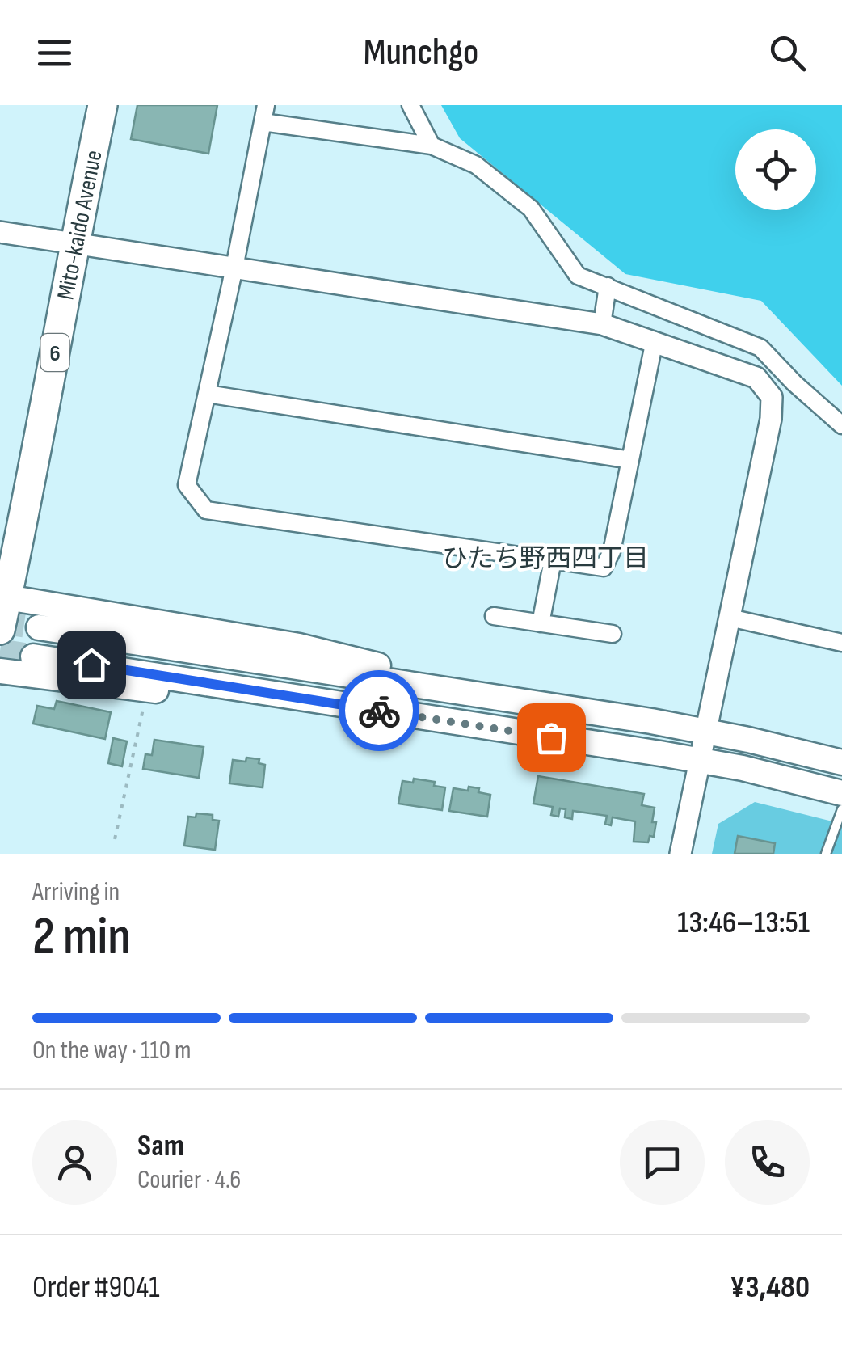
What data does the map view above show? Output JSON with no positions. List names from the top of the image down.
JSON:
{
  "streets": {
    "highway": ["Mito-kaido Avenue", "6"]
  },
  "districts": ["ひたち野西四丁目"],
  "page": {
    "header": "Munchgo",
    "heading": ["2 min", "Arriving in", "13:46–13:51"],
    "panel": [
      "Sam",
      "Courier · 4.6",
      "Order #9041",
      "¥3,480"
    ],
    "bar": "On the way · 110 m"
  }
}
